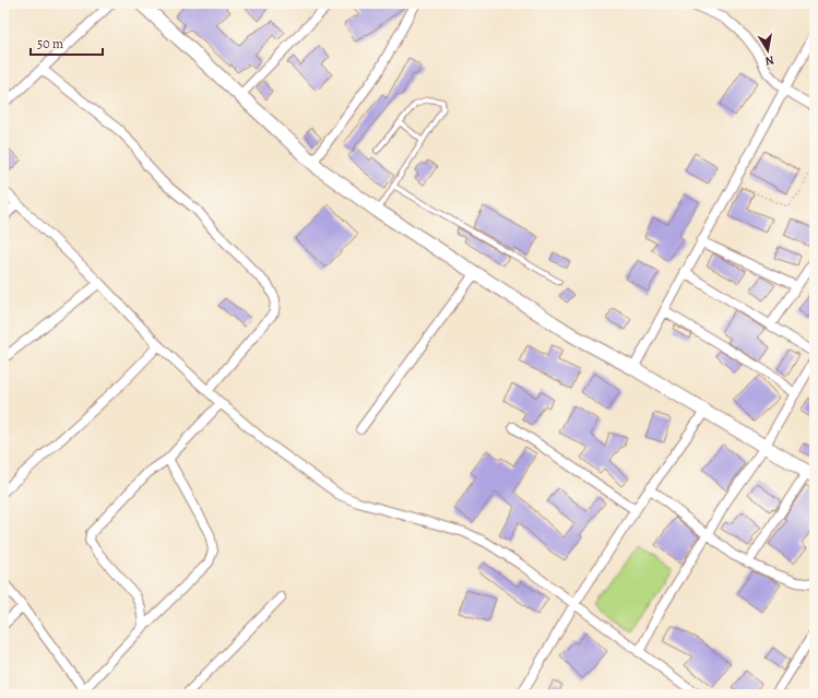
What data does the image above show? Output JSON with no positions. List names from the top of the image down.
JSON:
{
  "scale_bar": "50 m",
  "north": "bottom"
}
